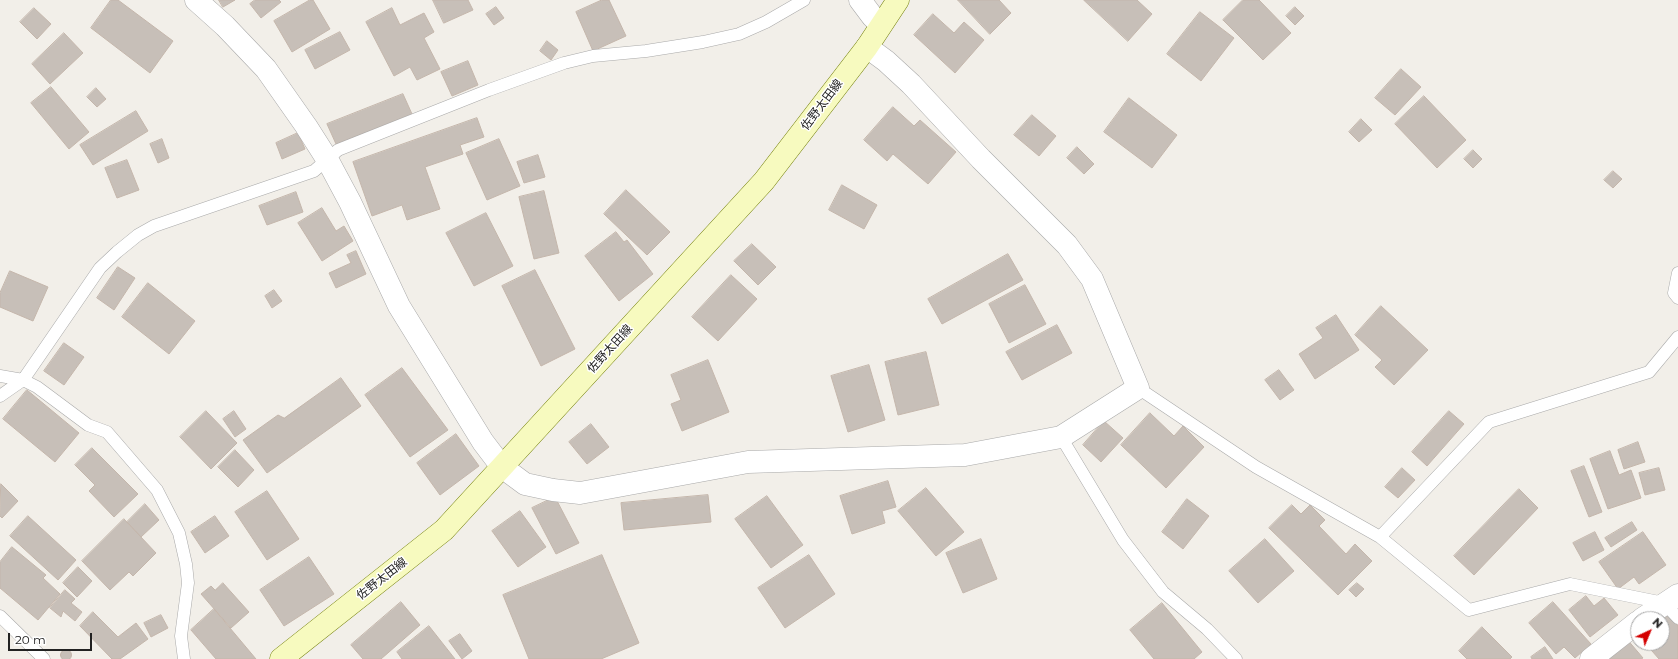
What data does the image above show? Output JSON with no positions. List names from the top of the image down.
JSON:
{
  "streets": {
    "main road": ["佐野太田線"]
  },
  "scale_bar": "20 m",
  "north": "top right"
}
